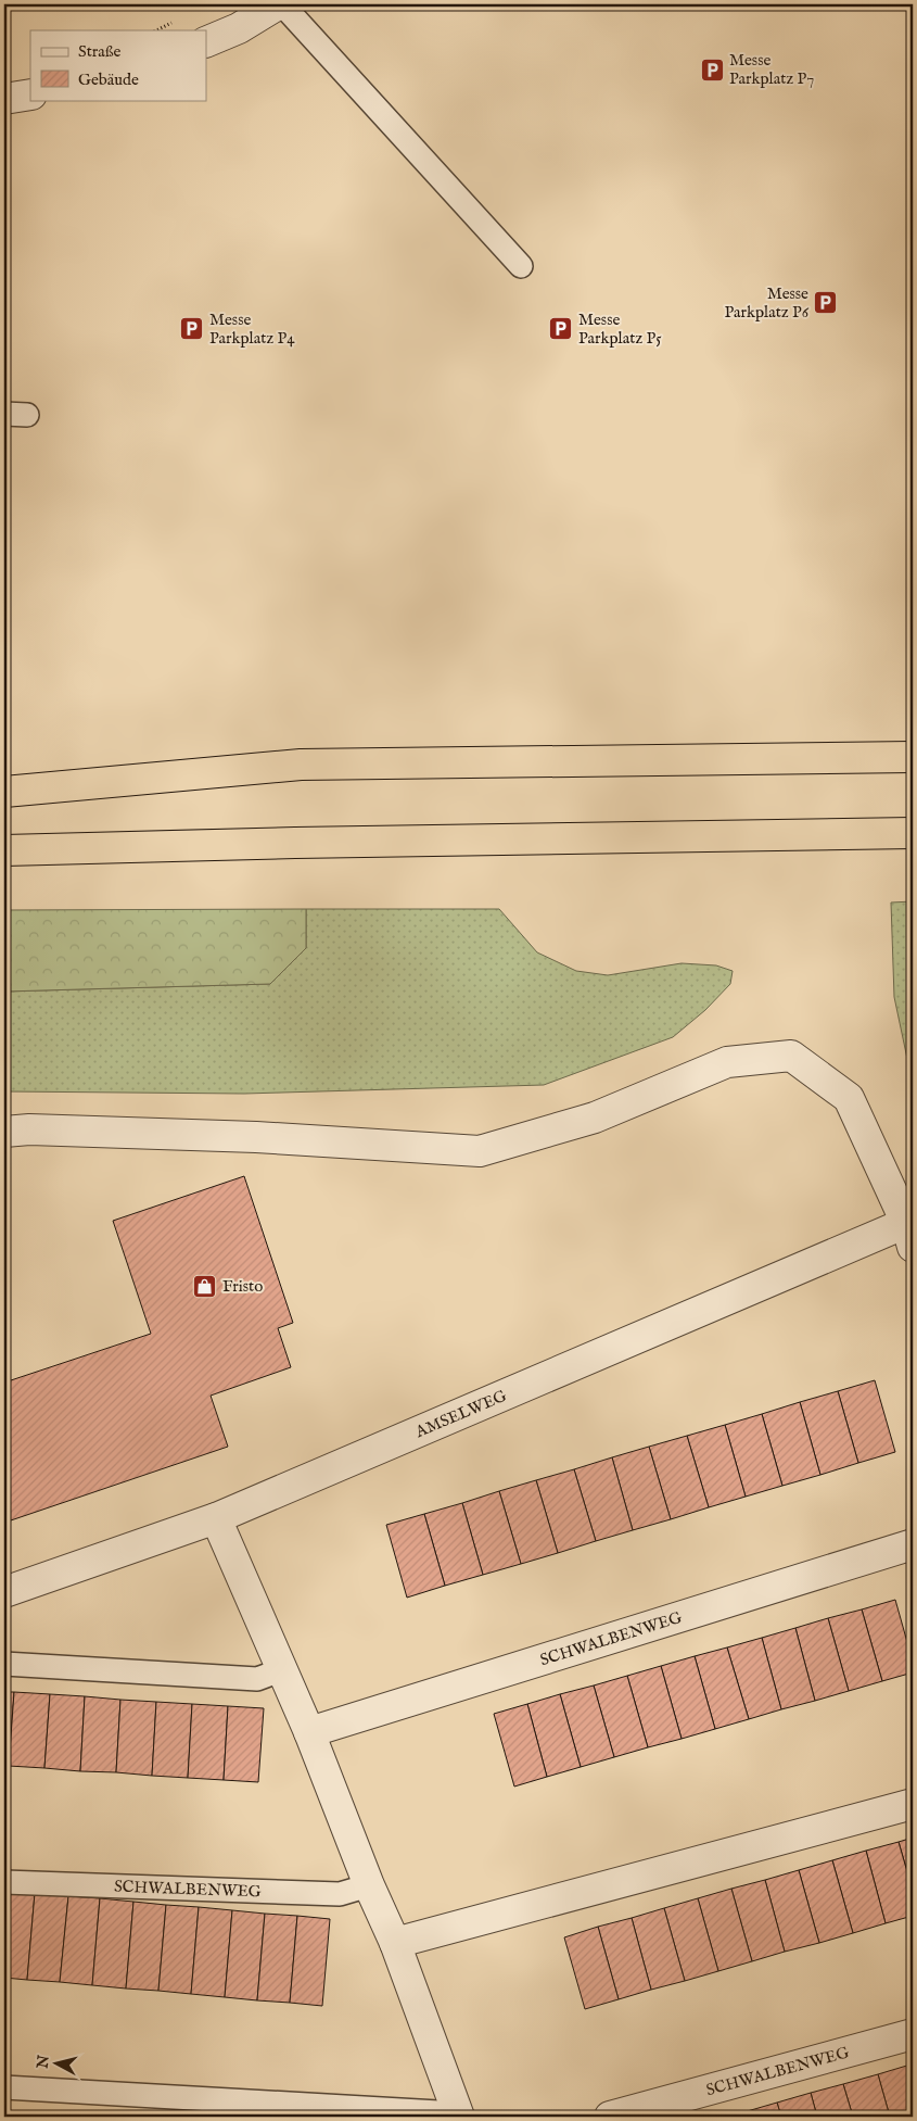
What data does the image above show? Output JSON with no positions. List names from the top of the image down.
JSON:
{
  "streets": {
    "street": ["AMSELWEG", "SCHWALBENWEG"]
  },
  "places": {
    "parking": [
      "Messe Parkplatz P7",
      "Messe Parkplatz P6",
      "Messe Parkplatz P4",
      "Messe Parkplatz P5"
    ],
    "shop": ["Fristo"]
  },
  "legend": ["Straße", "Gebäude"],
  "north": "left"
}
